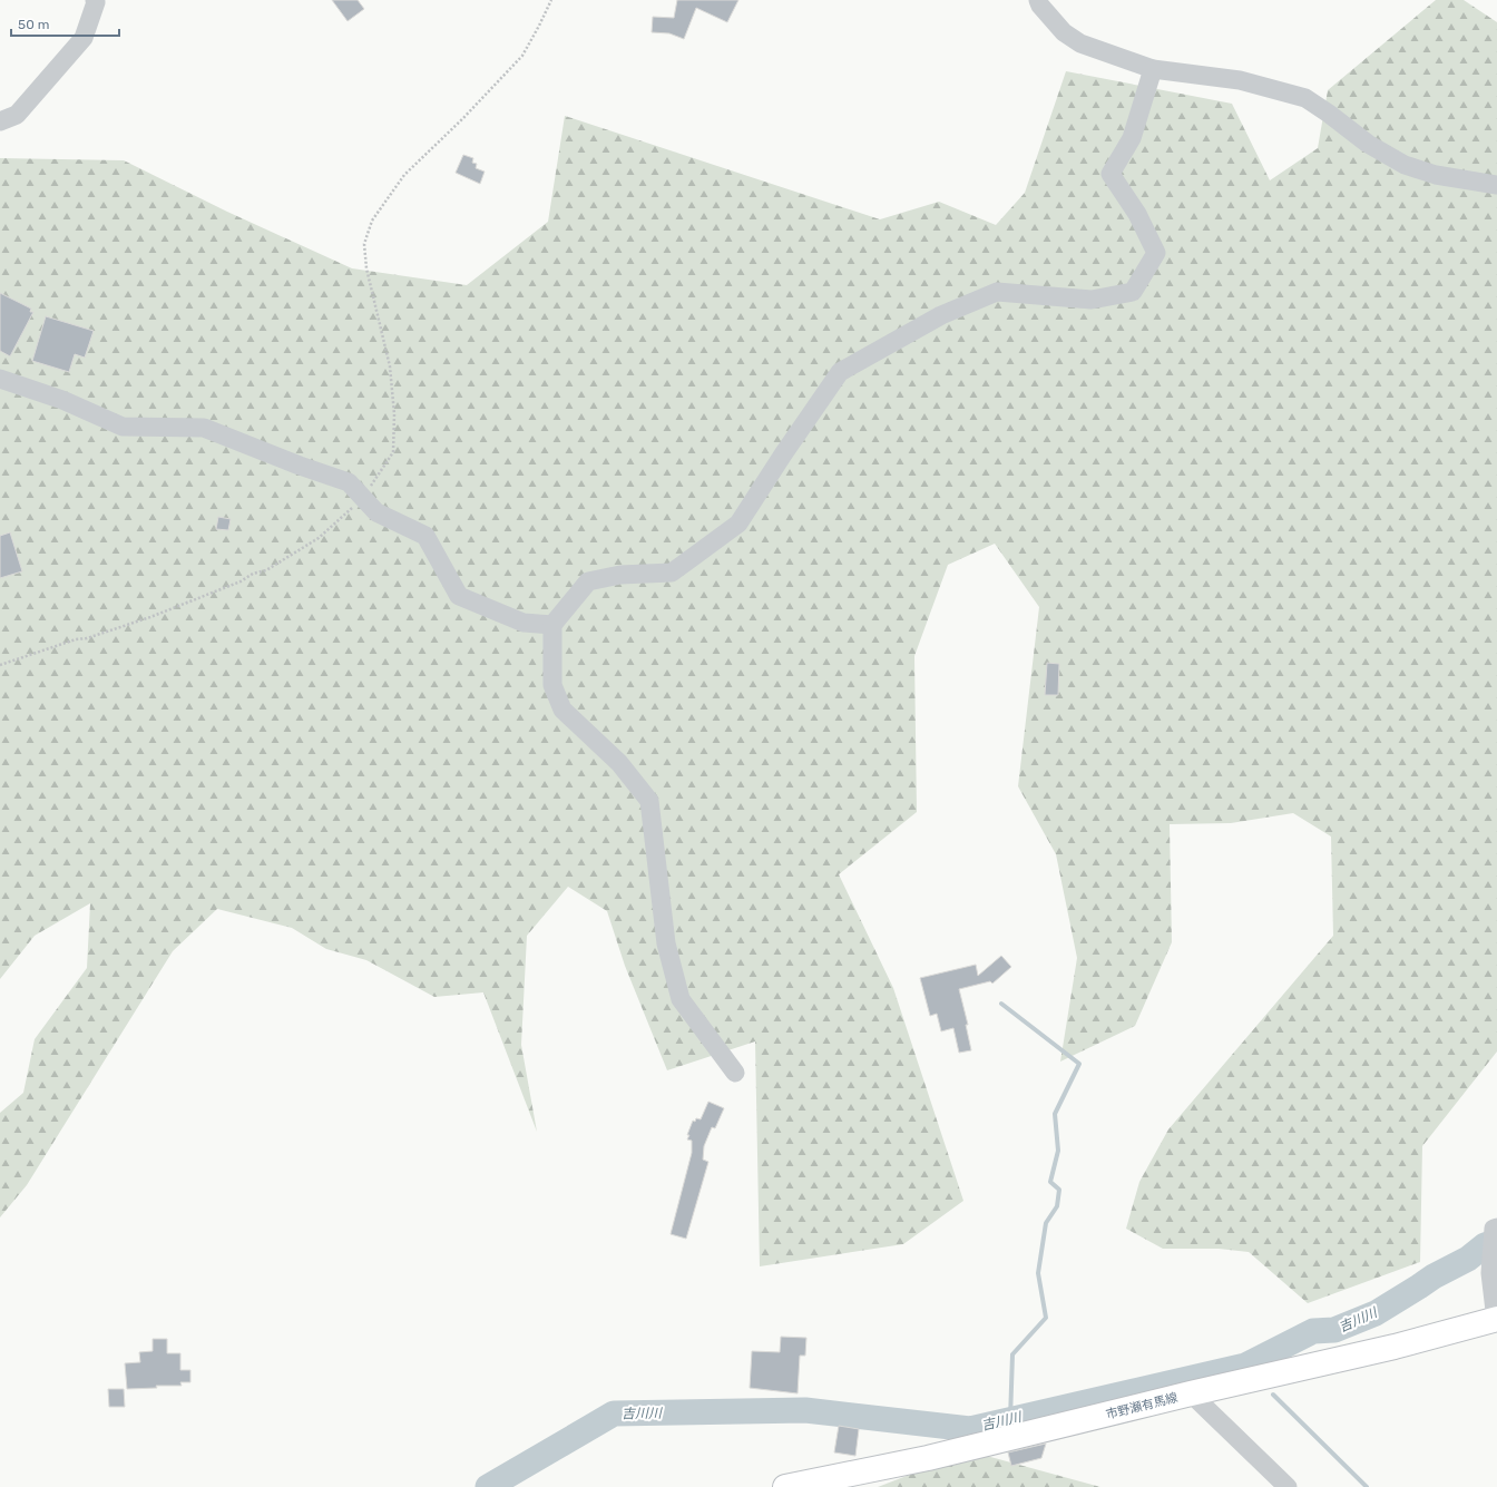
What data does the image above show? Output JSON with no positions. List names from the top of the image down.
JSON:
{
  "streets": {
    "main road": ["市野瀬有馬線"]
  },
  "water": ["吉川川"],
  "scale_bar": "50 m"
}
